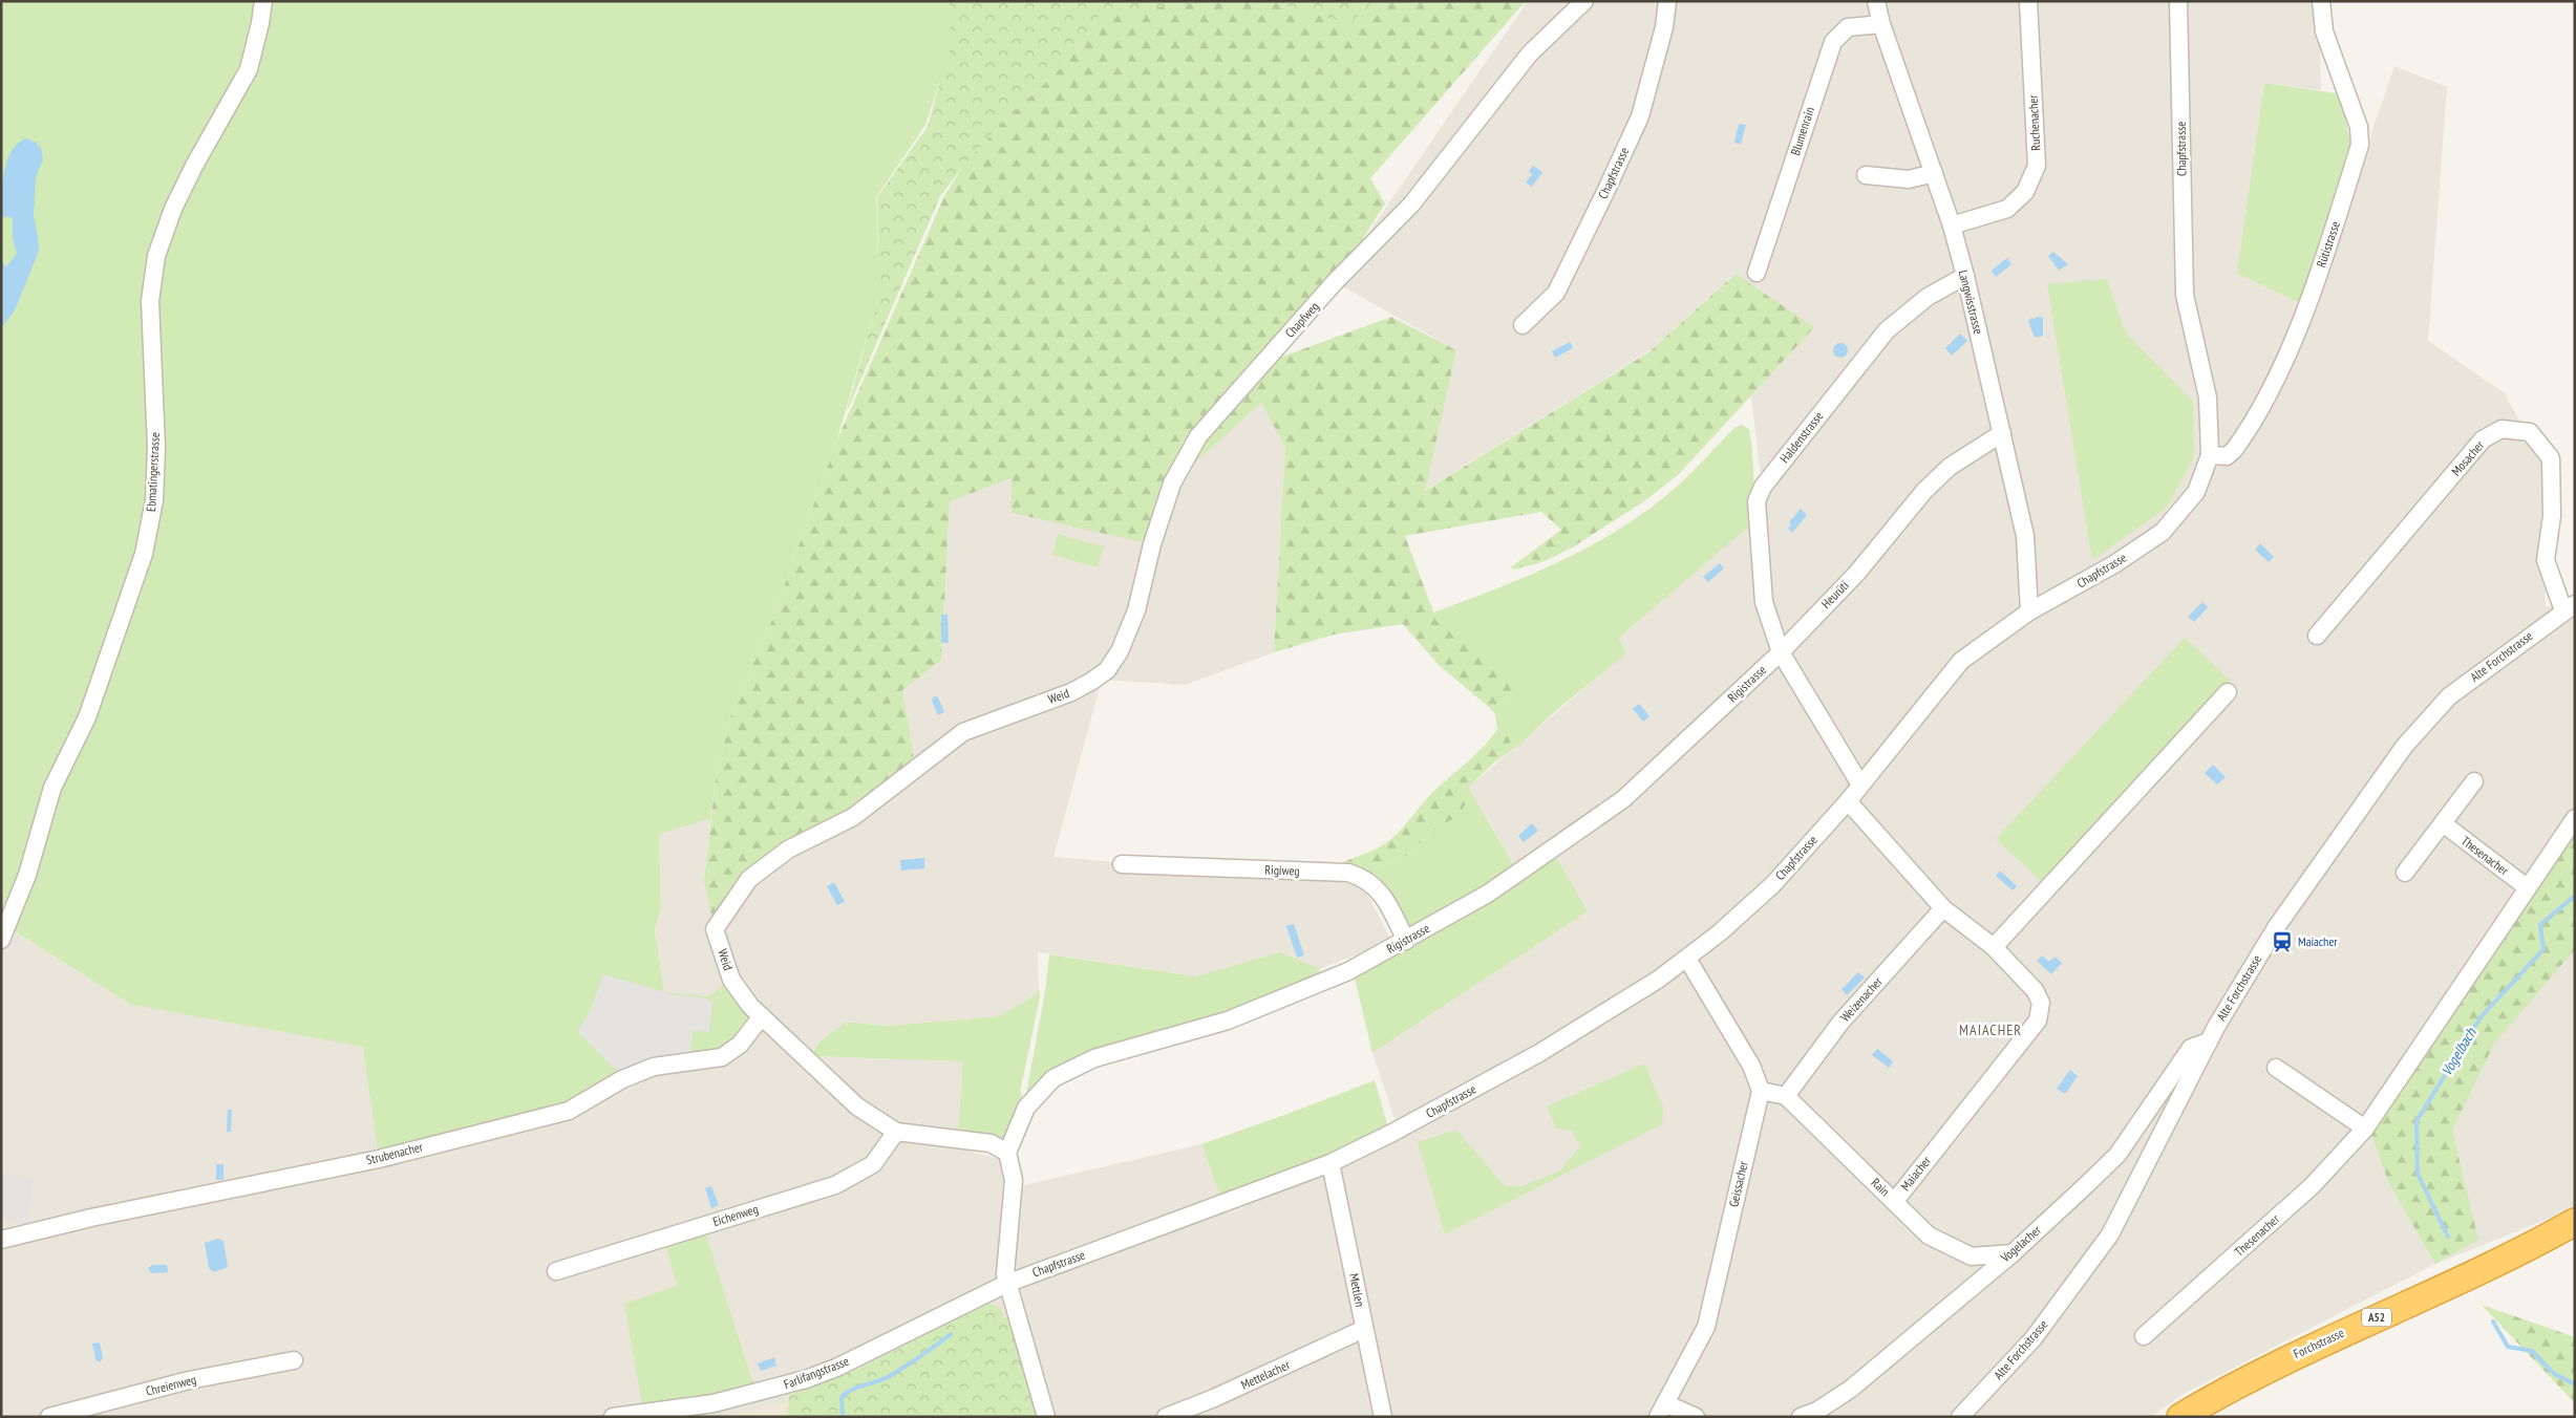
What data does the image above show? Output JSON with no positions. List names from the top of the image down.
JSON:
{
  "streets": {
    "highway": ["A52", "Forchstrasse"],
    "street": [
      "Ruchenacher",
      "Blumenrain",
      "Chapfstrasse",
      "Rütistrasse",
      "Langwisstrasse",
      "Chapfweg",
      "Haldenstrasse",
      "Mosacher",
      "Ebmatingerstrasse",
      "Heurüti",
      "Alte Forchstrasse",
      "Rigistrasse",
      "Weid",
      "Thesenacher",
      "Rigiweg",
      "Weizenacher",
      "Strubenacher",
      "Maiacher",
      "Geissacher",
      "Rain",
      "Eichenweg",
      "Vogelacher",
      "Mettlen",
      "Farlifangstrasse",
      "Mettelacher",
      "Chreienweg"
    ]
  },
  "crossings": [
    ["Ruchenacher", "Langwisstrasse"],
    ["Blumenrain", "Langwisstrasse"],
    ["Chapfstrasse", "Rütistrasse"],
    ["Chapfstrasse", "Langwisstrasse"],
    ["Chapfstrasse", "Maiacher"],
    ["Chapfstrasse", "Mettlen"],
    ["Chapfstrasse", "Farlifangstrasse"],
    ["Langwisstrasse", "Haldenstrasse"],
    ["Langwisstrasse", "Heurüti"],
    ["Chapfweg", "Weid"],
    ["Haldenstrasse", "Heurüti"],
    ["Haldenstrasse", "Rigistrasse"],
    ["Mosacher", "Alte Forchstrasse"],
    ["Heurüti", "Rigistrasse"],
    ["Alte Forchstrasse", "Vogelacher"],
    ["Rigistrasse", "Weid"],
    ["Rigistrasse", "Rigiweg"],
    ["Weid", "Strubenacher"],
    ["Weid", "Eichenweg"],
    ["Weizenacher", "Maiacher"],
    ["Weizenacher", "Rain"],
    ["Maiacher", "Rain"],
    ["Rain", "Vogelacher"],
    ["Mettlen", "Mettelacher"]
  ],
  "districts": ["MAIACHER"],
  "water": ["Vogelbach"],
  "places": {
    "station": ["Maiacher"]
  }
}
